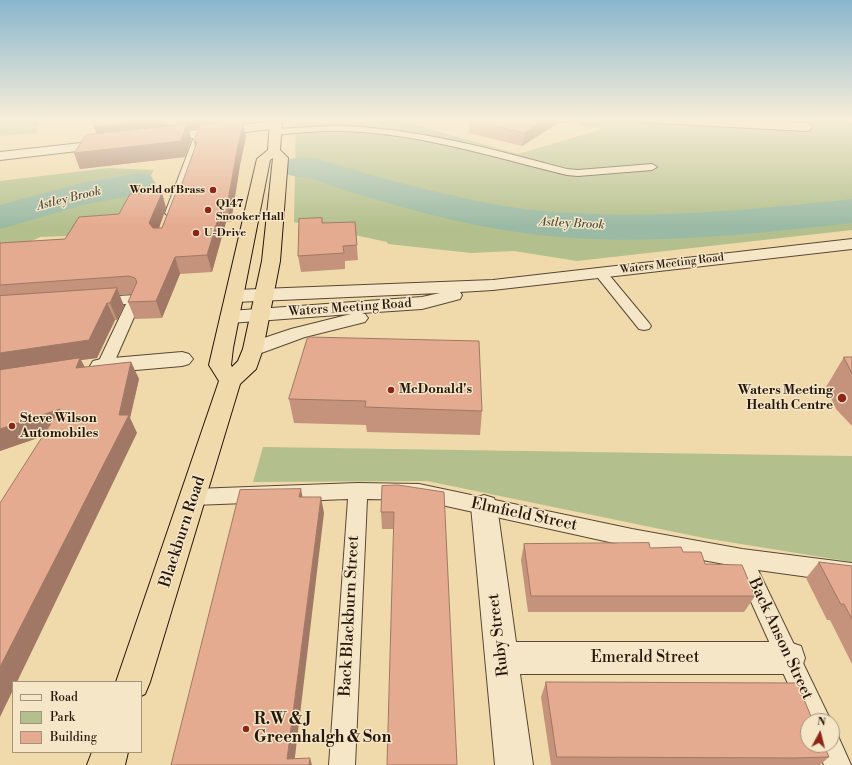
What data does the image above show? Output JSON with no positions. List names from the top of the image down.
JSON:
{
  "streets": {
    "highway": ["Blackburn Road"],
    "street": ["Waters Meeting Road", "Ruby Street", "Emerald Street"],
    "lane": ["Elmfield Street", "Back Blackburn Street", "Back Anson Street"]
  },
  "crossings": [
    ["Waters Meeting Road", "Blackburn Road"],
    ["Elmfield Street", "Blackburn Road"],
    ["Elmfield Street", "Back Blackburn Street"],
    ["Elmfield Street", "Ruby Street"],
    ["Elmfield Street", "Back Anson Street"],
    ["Ruby Street", "Emerald Street"],
    ["Back Anson Street", "Emerald Street"]
  ],
  "water": ["Astley Brook"],
  "places": [
    "World of Brass",
    "Q147 Snooker Hall",
    "U-Drive",
    "McDonald's",
    "Waters Meeting Health Centre",
    "Steve Wilson Automobiles",
    "R.W & J Greenhalgh & Son"
  ],
  "legend": ["Road", "Park", "Building"],
  "north": "top"
}
